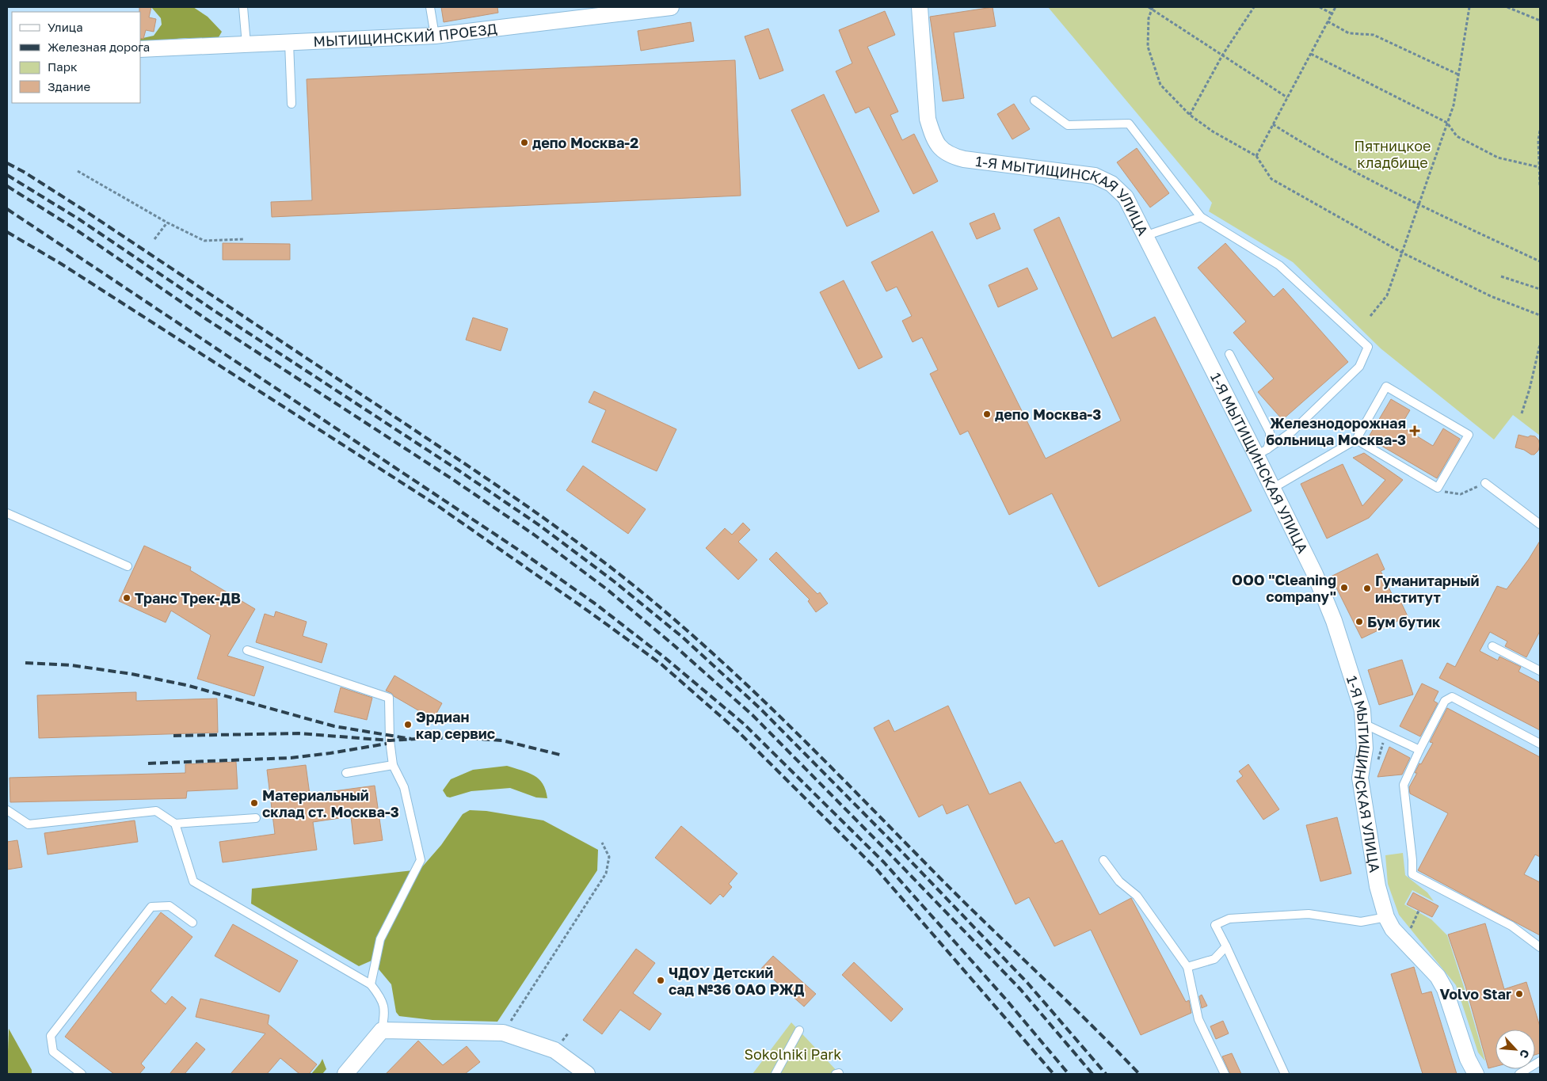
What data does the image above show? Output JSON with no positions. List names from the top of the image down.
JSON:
{
  "streets": {
    "street": ["МЫТИЩИНСКИЙ ПРОЕЗД", "1-Я МЫТИЩИНСКАЯ УЛИЦА"]
  },
  "parks": ["Пятницкое кладбище", "Sokolniki Park"],
  "places": {
    "other": [
      "депо Москва-2",
      "депо Москва-3",
      "ООО \"Cleaning company\"",
      "Гуманитарный институт",
      "Транс Трек-ДВ",
      "Бум бутик",
      "Эрдиан кар сервис",
      "Материальный склад ст. Москва-3",
      "ЧДОУ Детский сад №36 ОАО РЖД",
      "Volvo Star"
    ],
    "health": ["Железнодорожная больница Москва-3"]
  },
  "legend": [
    "Улица",
    "Железная дорога",
    "Парк",
    "Здание"
  ],
  "north": "bottom right"
}
